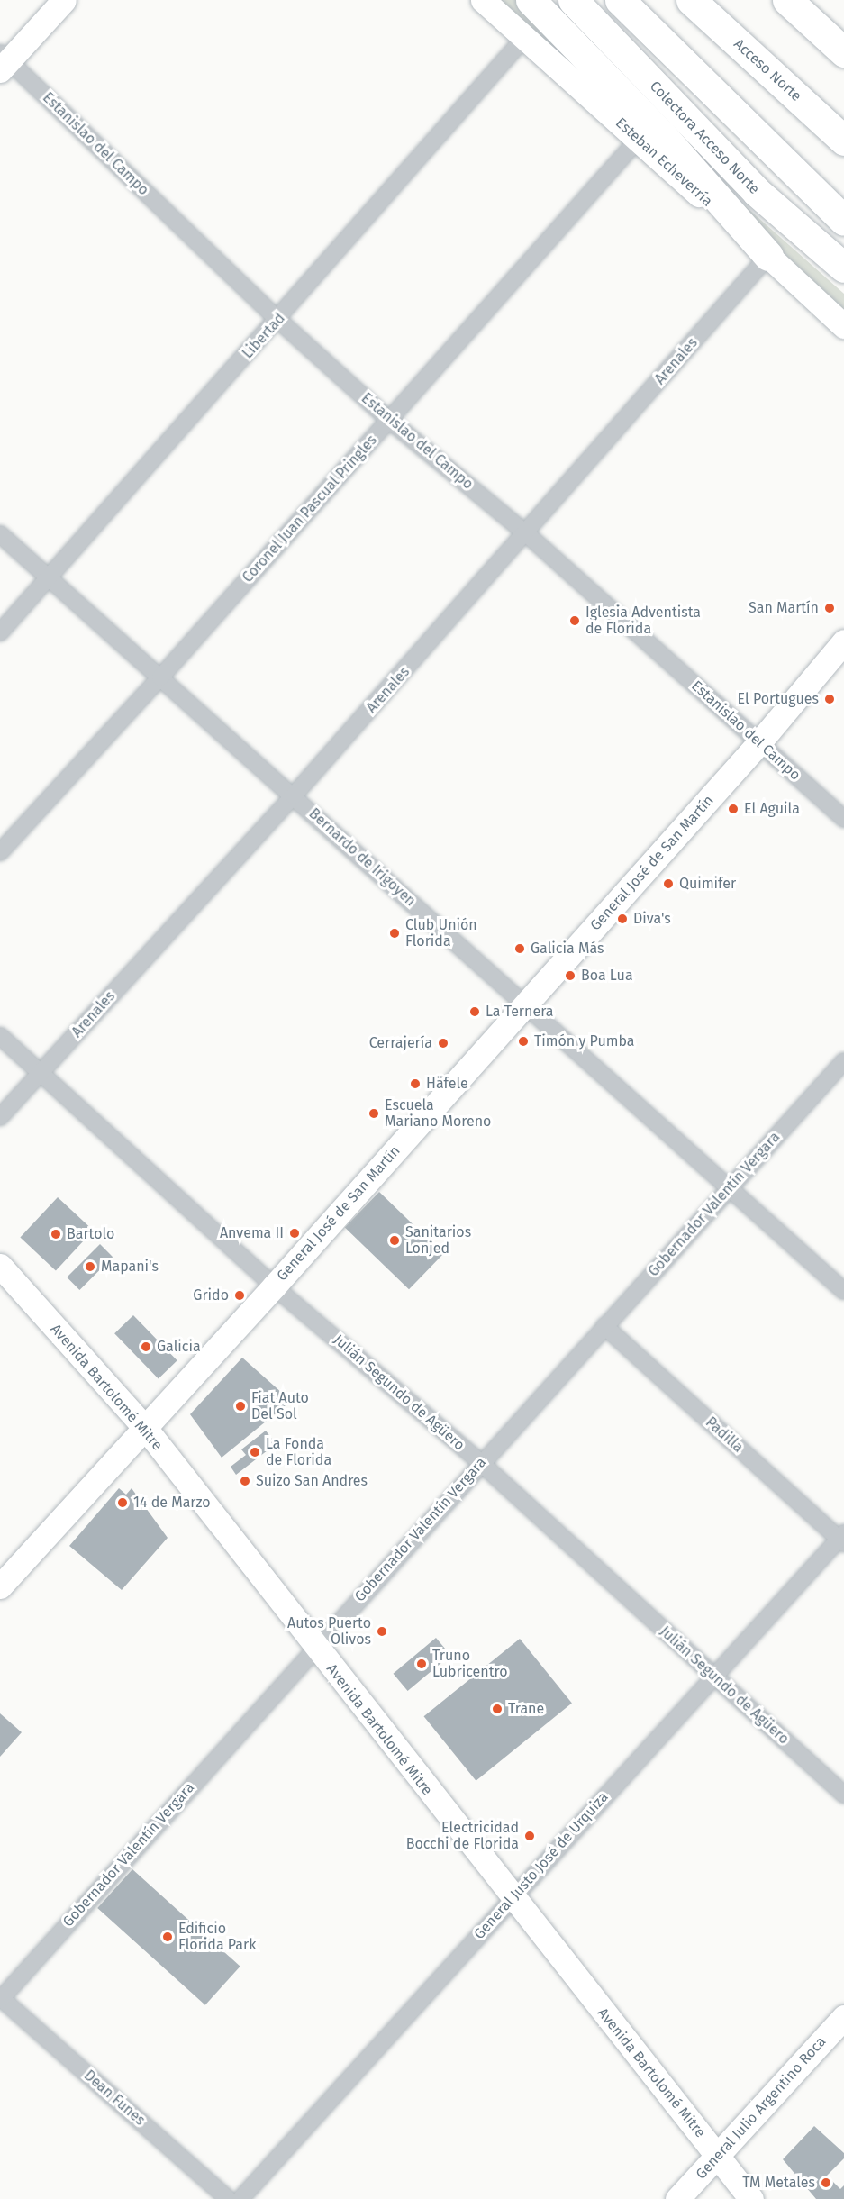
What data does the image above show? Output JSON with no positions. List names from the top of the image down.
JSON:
{
  "streets": {
    "highway": ["Acceso Norte", "Colectora Acceso Norte"],
    "street": [
      "Estanislao del Campo",
      "Esteban Echeverría",
      "Libertad",
      "Arenales",
      "Coronel Juan Pascual Pringles",
      "Bernardo de Irigoyen",
      "General José de San Martín",
      "Gobernador Valentín Vergara",
      "Avenida Bartolomé Mitre",
      "Julián Segundo de Agüero",
      "Padilla",
      "General Justo José de Urquiza",
      "Dean Funes",
      "General Julio Argentino Roca"
    ]
  },
  "crossings": [
    ["Estanislao del Campo", "Libertad"],
    ["Estanislao del Campo", "Arenales"],
    ["Estanislao del Campo", "Coronel Juan Pascual Pringles"],
    ["Estanislao del Campo", "General José de San Martín"],
    ["Esteban Echeverría", "Libertad"],
    ["Esteban Echeverría", "Arenales"],
    ["Esteban Echeverría", "Coronel Juan Pascual Pringles"],
    ["Libertad", "Bernardo de Irigoyen"],
    ["Arenales", "Bernardo de Irigoyen"],
    ["Arenales", "Julián Segundo de Agüero"],
    ["Coronel Juan Pascual Pringles", "Bernardo de Irigoyen"],
    ["Bernardo de Irigoyen", "General José de San Martín"],
    ["Bernardo de Irigoyen", "Gobernador Valentín Vergara"],
    ["General José de San Martín", "Avenida Bartolomé Mitre"],
    ["General José de San Martín", "Julián Segundo de Agüero"],
    ["Gobernador Valentín Vergara", "Avenida Bartolomé Mitre"],
    ["Gobernador Valentín Vergara", "Julián Segundo de Agüero"],
    ["Gobernador Valentín Vergara", "Padilla"],
    ["Gobernador Valentín Vergara", "Dean Funes"],
    ["Avenida Bartolomé Mitre", "General Justo José de Urquiza"],
    ["Avenida Bartolomé Mitre", "General Julio Argentino Roca"],
    ["Julián Segundo de Agüero", "General Justo José de Urquiza"],
    ["Padilla", "General Justo José de Urquiza"]
  ],
  "places": [
    "San Martín",
    "Iglesia Adventista de Florida",
    "El Portugues",
    "El Aguila",
    "Quimifer",
    "Diva's",
    "Club Unión Florida",
    "Galicia Más",
    "Boa Lua",
    "La Ternera",
    "Timón y Pumba",
    "Cerrajería",
    "Häfele",
    "Escuela Mariano Moreno",
    "Anvema II",
    "Bartolo",
    "Sanitarios Lonjed",
    "Mapani's",
    "Grido",
    "Galicia",
    "Fiat Auto Del Sol",
    "La Fonda de Florida",
    "Suizo San Andres",
    "14 de Marzo",
    "Autos Puerto Olivos",
    "Truno Lubricentro",
    "Trane",
    "Electricidad Bocchi de Florida",
    "Edificio Florida Park",
    "TM Metales"
  ]
}
